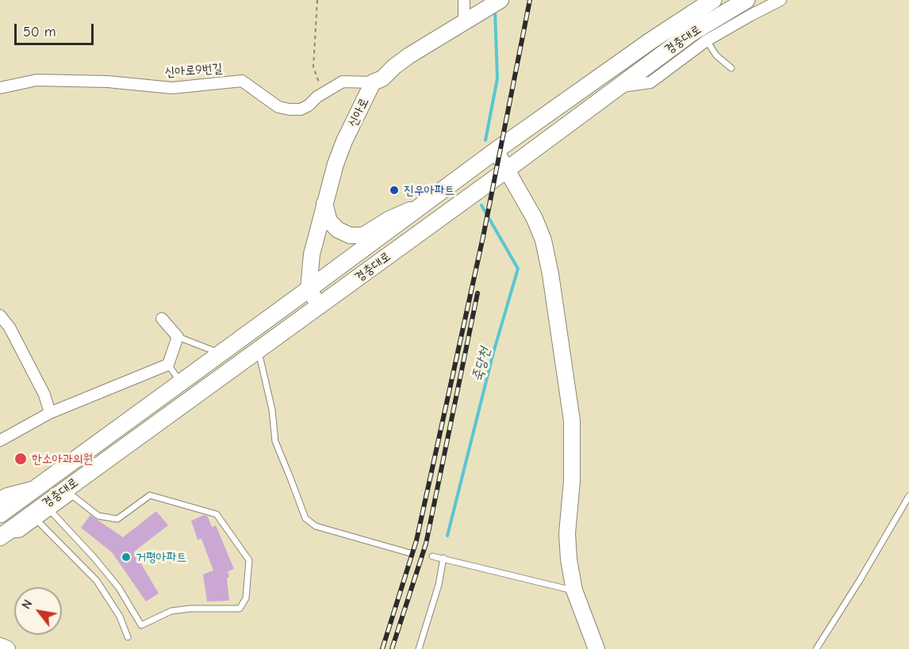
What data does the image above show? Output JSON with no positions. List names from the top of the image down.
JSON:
{
  "streets": {
    "main road": ["경충대로"],
    "street": ["신아로9번길", "신아로"]
  },
  "crossings": [
    ["경충대로", "신아로"],
    ["신아로9번길", "신아로"]
  ],
  "water": ["죽당천"],
  "places": ["진우아파트", "한소아과의원", "거평아파트"],
  "scale_bar": "50 m",
  "north": "top left"
}
